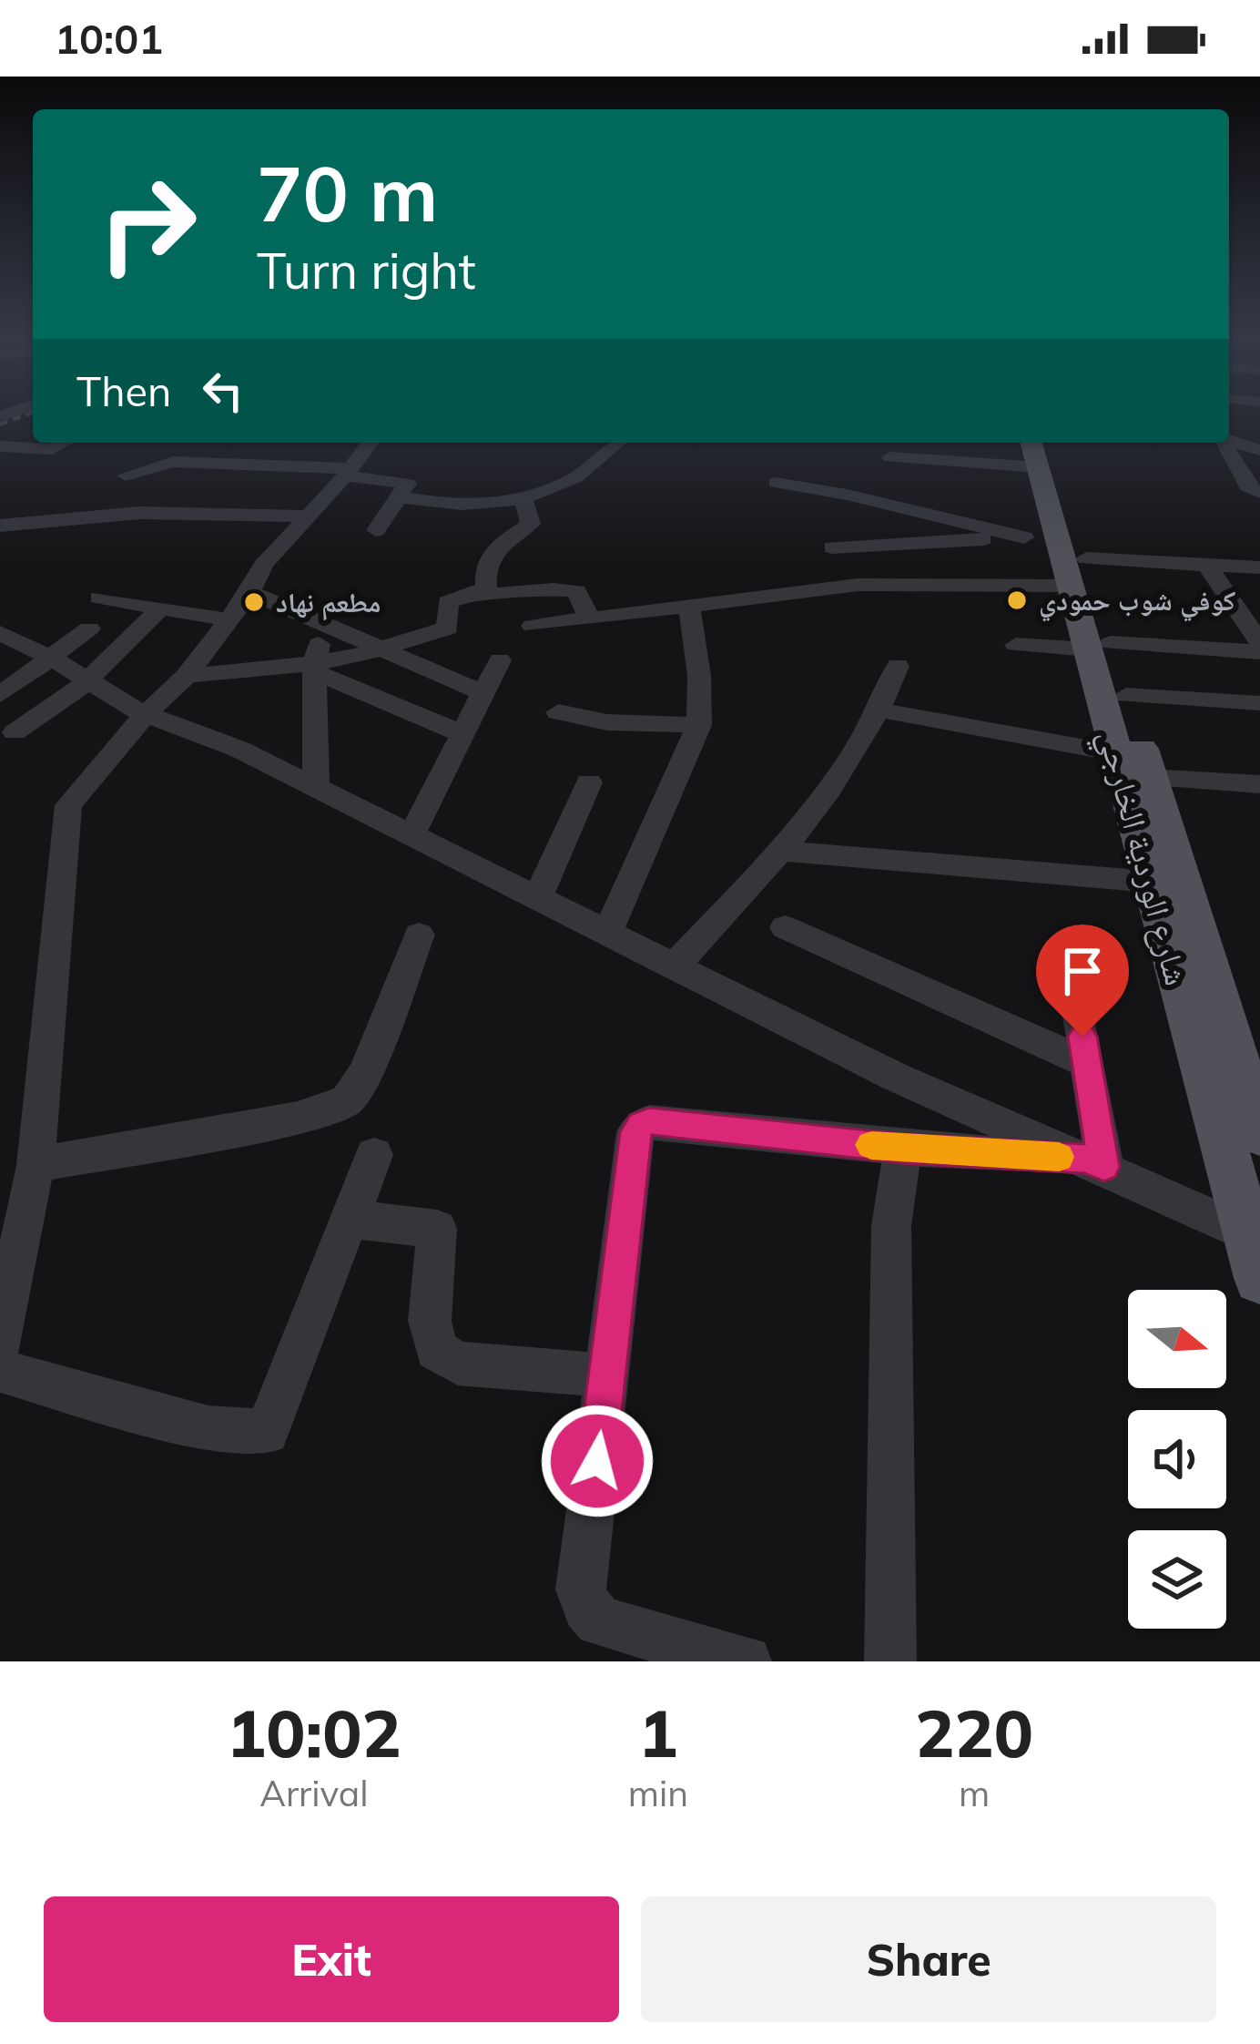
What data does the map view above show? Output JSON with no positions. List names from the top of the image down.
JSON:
{
  "streets": {
    "main road": ["شارع الوردية الخارجي"]
  },
  "places": ["كوفي شوب حمودي", "مطعم نهاد"],
  "north": "right",
  "page": {
    "status": "10:01",
    "turn": ["70 m", "Turn right"],
    "then": "Then",
    "eta": [
      "10:02",
      "Arrival",
      "1",
      "min",
      "220",
      "m"
    ],
    "buttons": ["Exit", "Share"]
  }
}
